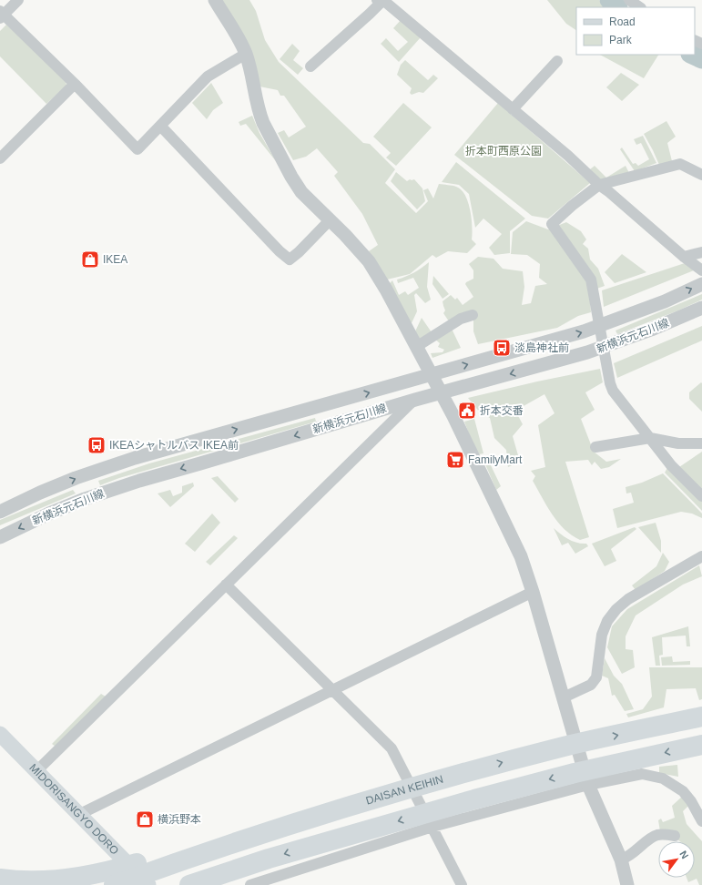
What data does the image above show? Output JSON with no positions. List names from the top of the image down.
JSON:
{
  "streets": {
    "highway": ["DAISAN KEIHIN"],
    "main road": ["MIDORISANGYO DORO"],
    "street": ["新横浜元石川線"]
  },
  "parks": ["折本町西原公園"],
  "places": {
    "shop": ["IKEA", "横浜野本"],
    "bus stop": ["淡島神社前", "IKEAシャトルバス IKEA前"],
    "public building": ["折本交番"],
    "supermarket": ["FamilyMart"]
  },
  "legend": ["Road", "Park"],
  "north": "top right"
}
